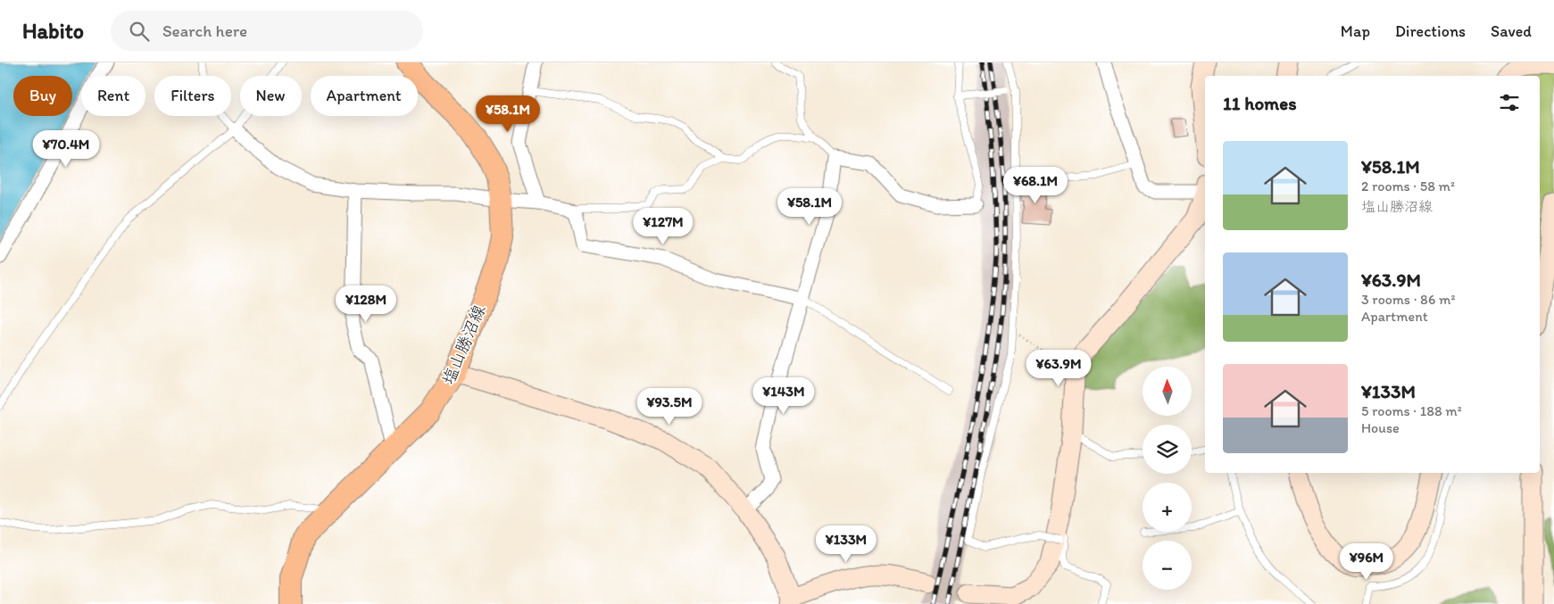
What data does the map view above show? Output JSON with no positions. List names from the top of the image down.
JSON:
{
  "streets": {
    "main road": ["塩山勝沼線"]
  },
  "north": "top",
  "page": {
    "header": "Habito",
    "search": "Search here",
    "nav": ["Map", "Directions", "Saved"],
    "chip": [
      "Buy",
      "Rent",
      "Filters",
      "New",
      "Apartment"
    ],
    "heading": "11 homes",
    "price": [
      "¥58.1M",
      "¥70.4M",
      "¥68.1M",
      "¥58.1M",
      "¥127M",
      "¥128M",
      "¥63.9M",
      "¥143M",
      "¥93.5M",
      "¥133M",
      "¥96M"
    ],
    "list": [
      {
        "name": "¥58.1M",
        "note": "2 rooms · 58 m² · 塩山勝沼線"
      },
      {
        "name": "¥63.9M",
        "note": "3 rooms · 86 m² · Apartment"
      },
      {
        "name": "¥133M",
        "note": "5 rooms · 188 m² · House"
      }
    ],
    "map_buttons": ["+", "−"]
  }
}
